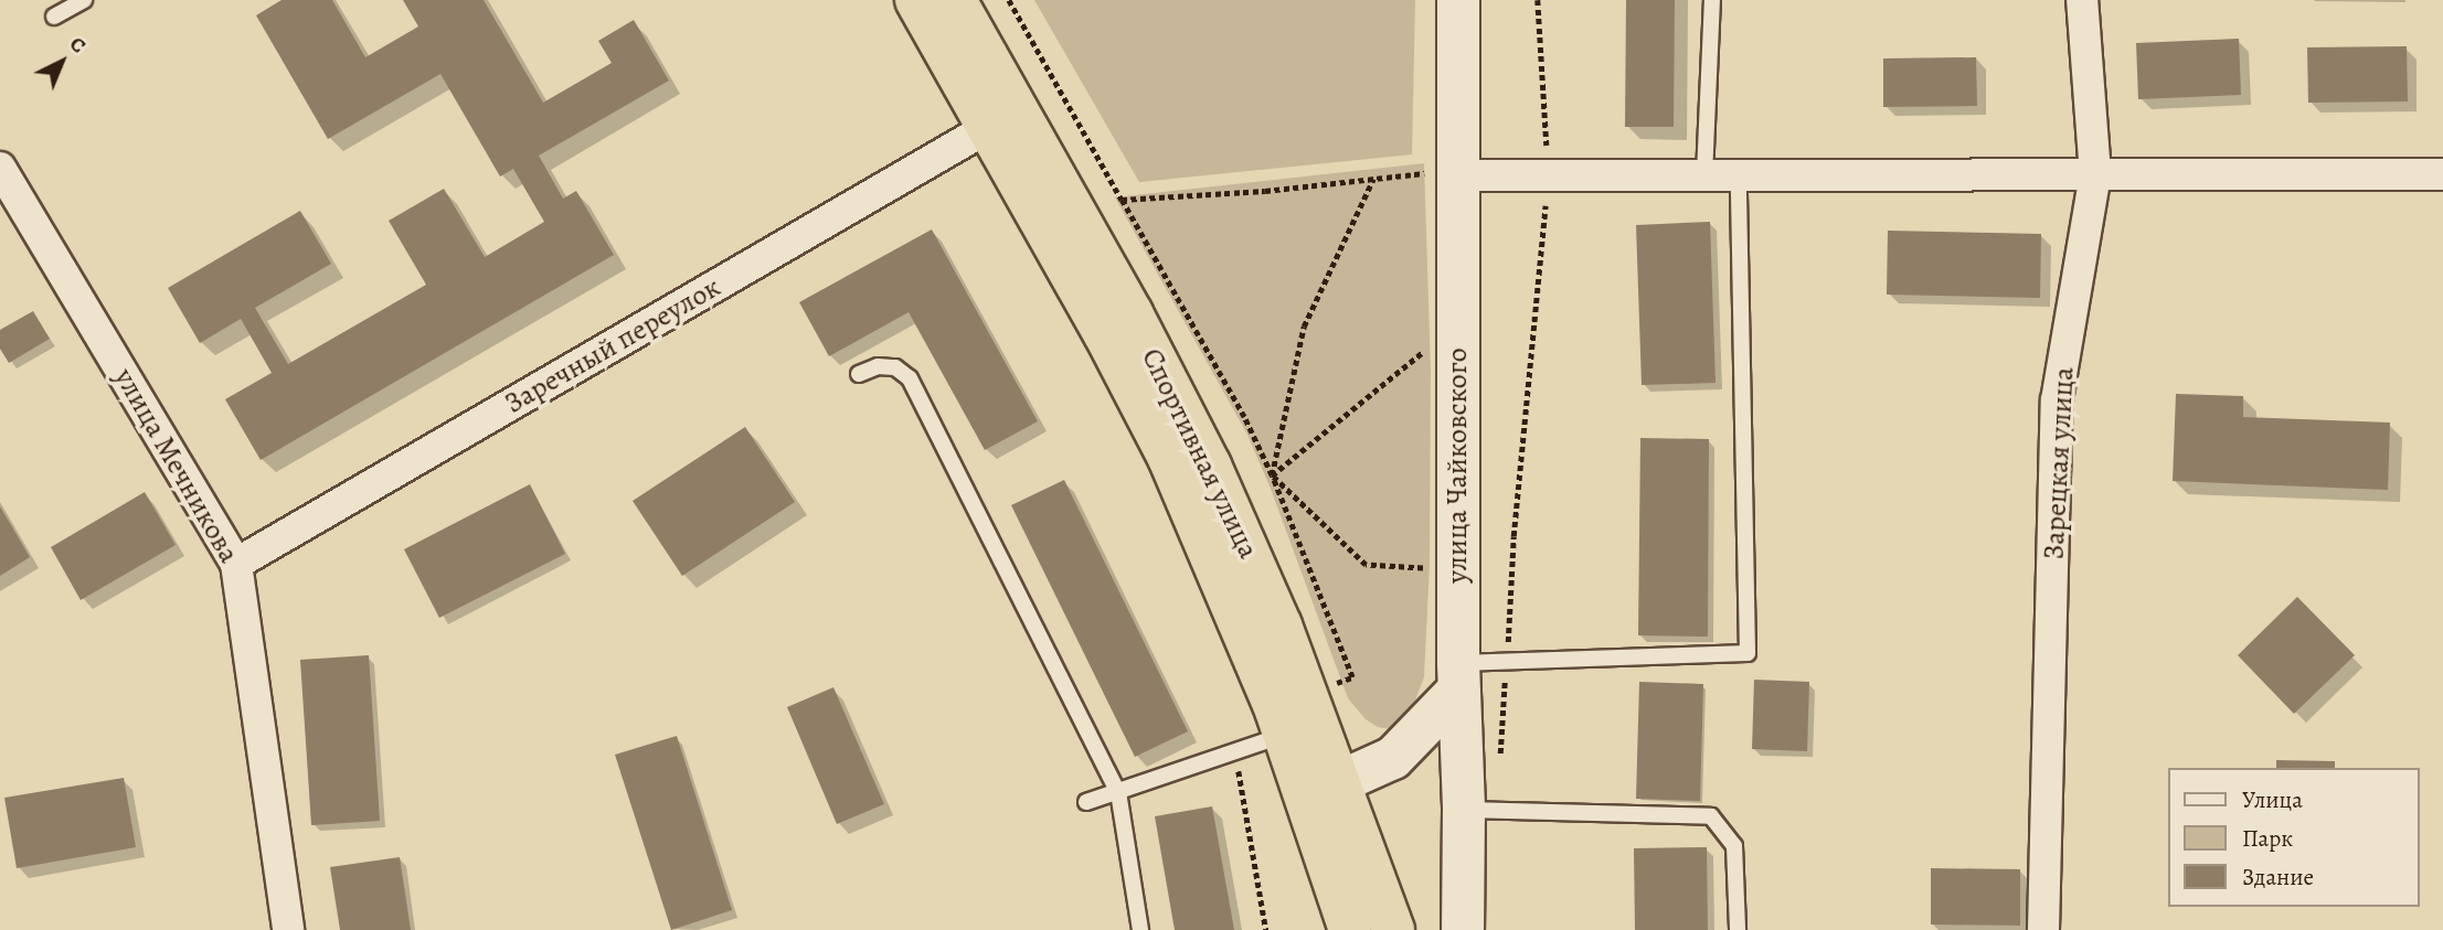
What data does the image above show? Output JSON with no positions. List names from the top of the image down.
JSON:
{
  "streets": {
    "highway": ["Спортивная улица"],
    "street": [
      "Заречный переулок",
      "Зарецкая улица",
      "улица Мечникова",
      "улица Чайковского"
    ]
  },
  "crossings": [
    ["Заречный переулок", "Спортивная улица"],
    ["Заречный переулок", "улица Мечникова"]
  ],
  "legend": ["Улица", "Парк", "Здание"],
  "north": "top right"
}
